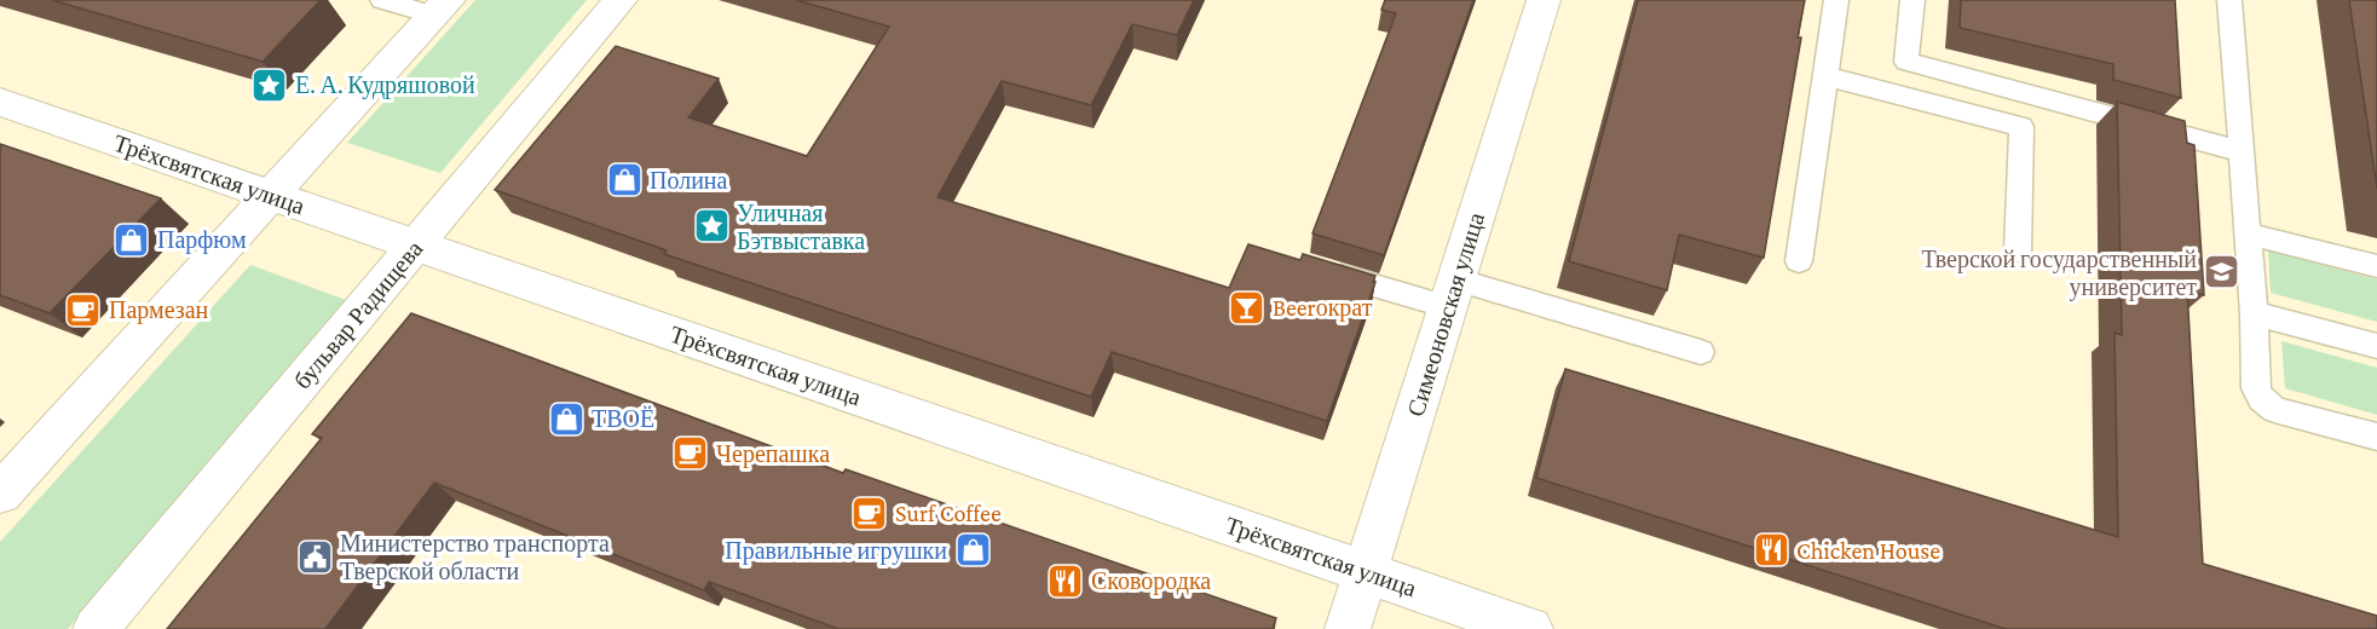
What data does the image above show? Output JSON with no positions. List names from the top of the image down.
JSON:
{
  "streets": {
    "street": ["Трёхсвятская улица", "бульвар Радищева", "Симеоновская улица"]
  },
  "crossings": [
    ["Трёхсвятская улица", "бульвар Радищева"],
    ["Трёхсвятская улица", "Симеоновская улица"]
  ],
  "places": {
    "place": ["Е. А. Кудряшовой", "Уличная Бэтвыставка"],
    "shop": [
      "Полина",
      "Парфюм",
      "ТВОЁ",
      "Правильные игрушки"
    ],
    "school or university": ["Тверской государственный университет"],
    "bar": ["Beerократ"],
    "cafe": ["Пармезан", "Черепашка", "Surf Coffee"],
    "restaurant": ["Chicken House", "Сковородка"],
    "public building": ["Министерство транспорта Тверской области"]
  }
}
